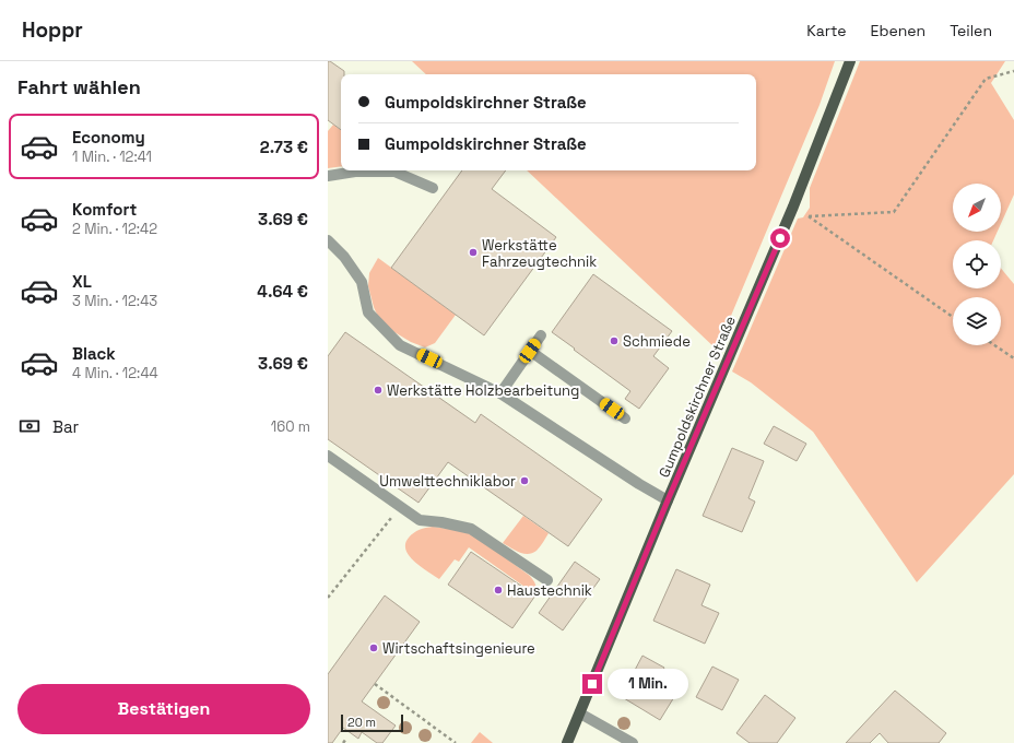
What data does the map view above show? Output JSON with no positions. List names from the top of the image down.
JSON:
{
  "streets": {
    "main road": ["Gumpoldskirchner Straße"]
  },
  "places": [
    "Werkstätte Fahrzeugtechnik",
    "Schmiede",
    "Werkstätte Holzbearbeitung",
    "Umwelttechniklabor",
    "Haustechnik",
    "Wirtschaftsingenieure"
  ],
  "scale_bar": "20 m",
  "north": "bottom left",
  "page": {
    "header": "Hoppr",
    "nav": ["Karte", "Ebenen", "Teilen"],
    "heading": "Fahrt wählen",
    "banner": ["Gumpoldskirchner Straße", "Gumpoldskirchner Straße"],
    "list": [
      {
        "name": "Economy",
        "note": "1 Min. · 12:41",
        "value": "2.73 €"
      },
      {
        "name": "Komfort",
        "note": "2 Min. · 12:42",
        "value": "3.69 €"
      },
      {
        "name": "XL",
        "note": "3 Min. · 12:43",
        "value": "4.64 €"
      },
      {
        "name": "Black",
        "note": "4 Min. · 12:44",
        "value": "3.69 €"
      }
    ],
    "pay": ["Bar", "160 m"],
    "bubble": "1 Min.",
    "buttons": "Bestätigen",
    "scale": "20 m"
  }
}
